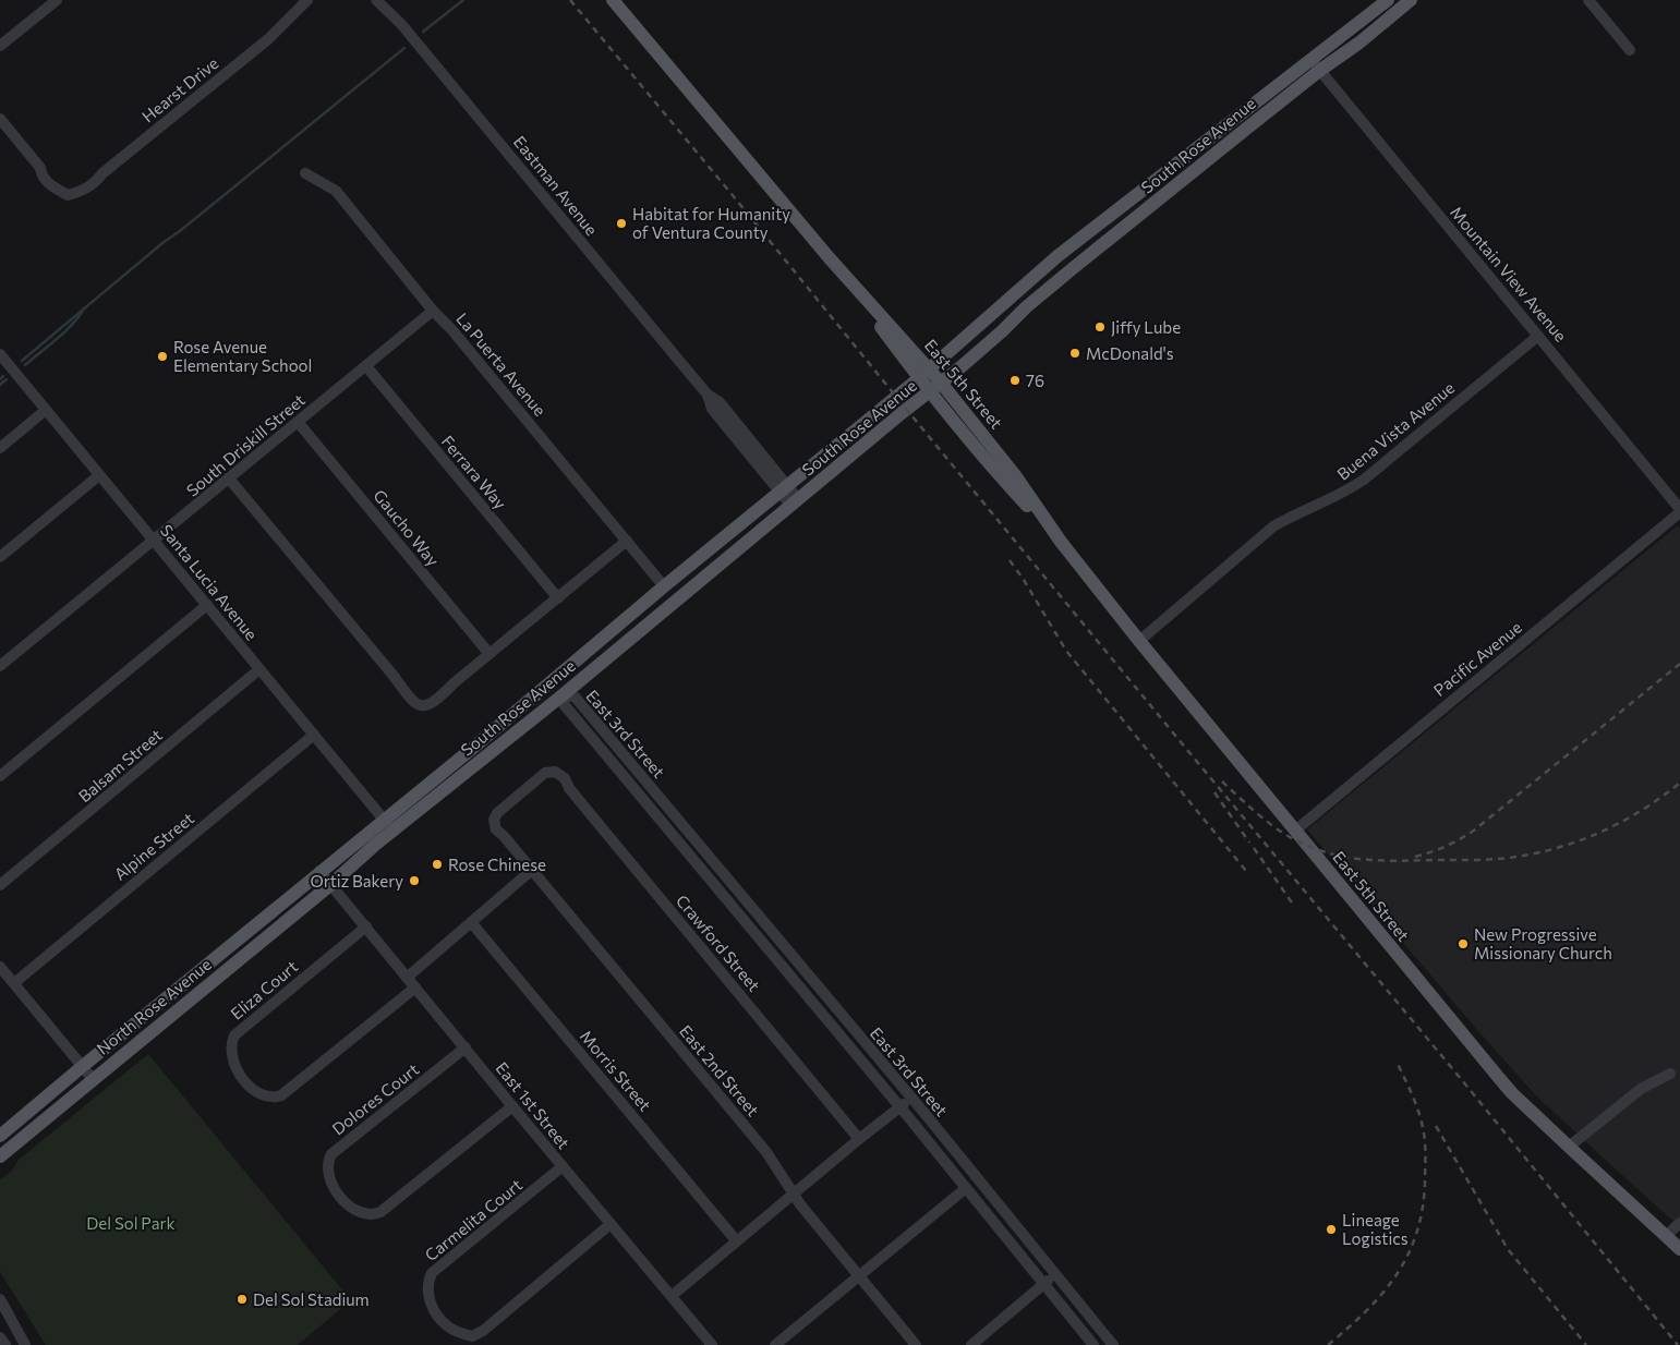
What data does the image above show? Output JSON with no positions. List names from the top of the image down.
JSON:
{
  "streets": {
    "main road": ["South Rose Avenue", "East 5th Street", "North Rose Avenue"],
    "street": [
      "Hearst Drive",
      "Eastman Avenue",
      "Mountain View Avenue",
      "La Puerta Avenue",
      "Buena Vista Avenue",
      "South Driskill Street",
      "Ferrara Way",
      "Gaucho Way",
      "Santa Lucia Avenue",
      "Pacific Avenue",
      "East 3rd Street",
      "Balsam Street",
      "Alpine Street",
      "Crawford Street",
      "Eliza Court",
      "Morris Street",
      "East 2nd Street",
      "Dolores Court",
      "East 1st Street",
      "Carmelita Court"
    ]
  },
  "crossings": [
    ["South Rose Avenue", "Eastman Avenue"],
    ["South Rose Avenue", "Mountain View Avenue"],
    ["South Rose Avenue", "La Puerta Avenue"],
    ["South Rose Avenue", "East 5th Street"],
    ["South Rose Avenue", "Santa Lucia Avenue"],
    ["South Rose Avenue", "East 3rd Street"],
    ["South Rose Avenue", "North Rose Avenue"],
    ["South Rose Avenue", "East 1st Street"],
    ["Mountain View Avenue", "Buena Vista Avenue"],
    ["Mountain View Avenue", "Pacific Avenue"],
    ["La Puerta Avenue", "South Driskill Street"],
    ["East 5th Street", "Buena Vista Avenue"],
    ["East 5th Street", "Pacific Avenue"],
    ["South Driskill Street", "Ferrara Way"],
    ["South Driskill Street", "Gaucho Way"],
    ["South Driskill Street", "Santa Lucia Avenue"],
    ["Santa Lucia Avenue", "Balsam Street"],
    ["Santa Lucia Avenue", "Alpine Street"],
    ["Crawford Street", "East 2nd Street"],
    ["Eliza Court", "East 1st Street"],
    ["North Rose Avenue", "East 1st Street"],
    ["Dolores Court", "East 1st Street"],
    ["East 1st Street", "Carmelita Court"]
  ],
  "parks": ["Del Sol Park"],
  "places": [
    "Habitat for Humanity of Ventura County",
    "Jiffy Lube",
    "McDonald's",
    "Rose Avenue Elementary School",
    "76",
    "Rose Chinese",
    "Ortiz Bakery",
    "New Progressive Missionary Church",
    "Lineage Logistics",
    "Del Sol Stadium"
  ]
}
